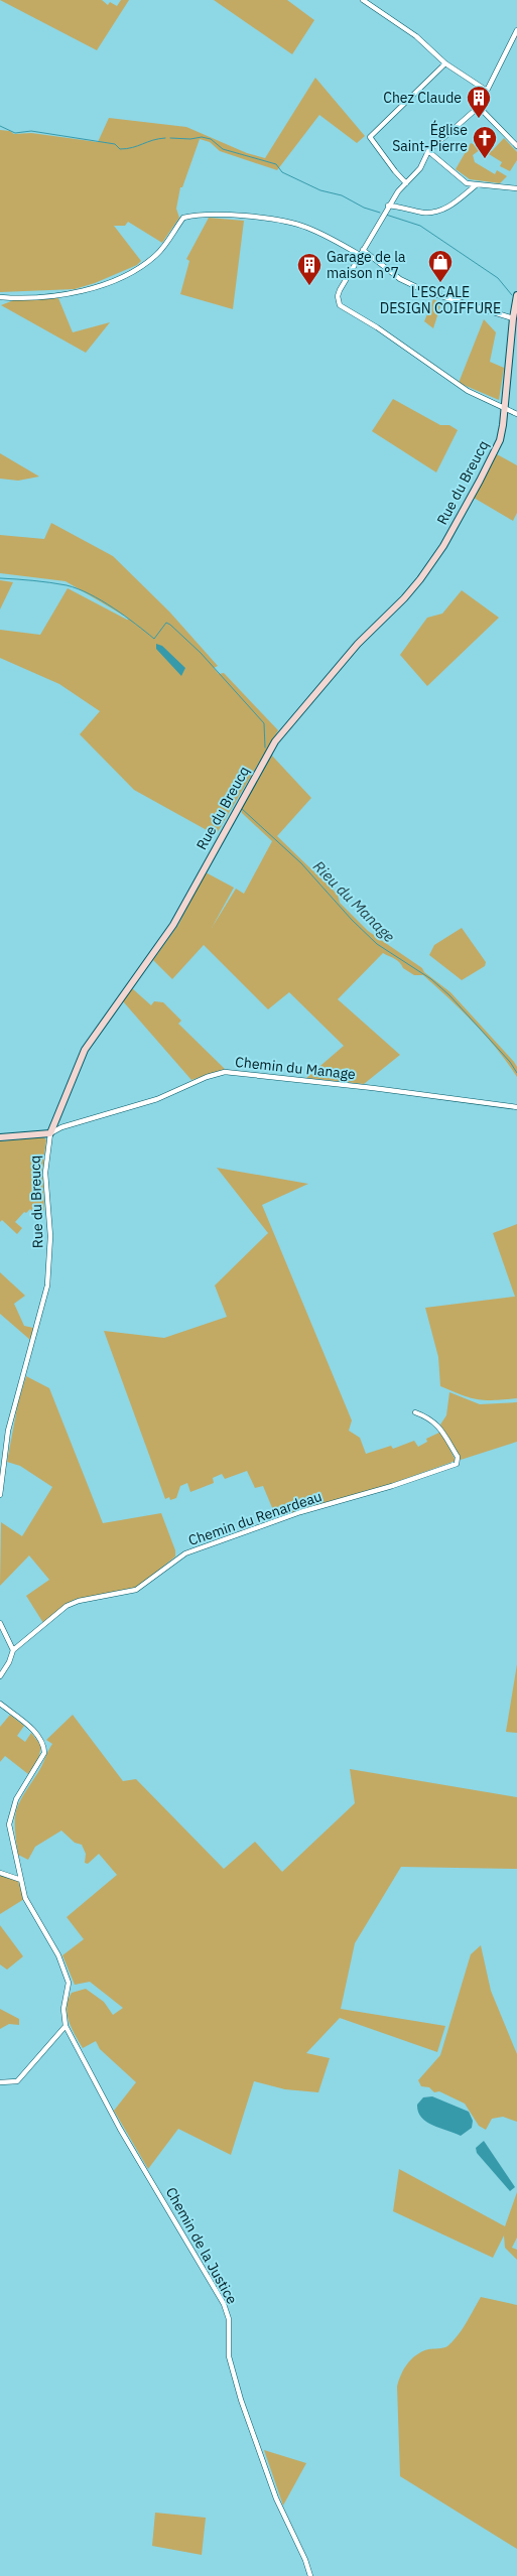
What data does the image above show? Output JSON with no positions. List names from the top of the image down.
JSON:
{
  "streets": {
    "street": [
      "Rue du Breucq",
      "Chemin du Manage",
      "Chemin du Renardeau",
      "Chemin de la Justice"
    ]
  },
  "crossings": [
    ["Rue du Breucq", "Chemin du Manage"]
  ],
  "water": ["Rieu du Manage"],
  "places": {
    "building": ["Chez Claude", "Garage de la maison n°7"],
    "church": ["Église Saint-Pierre"],
    "shop": ["L'ESCALE DESIGN COIFFURE"]
  }
}
